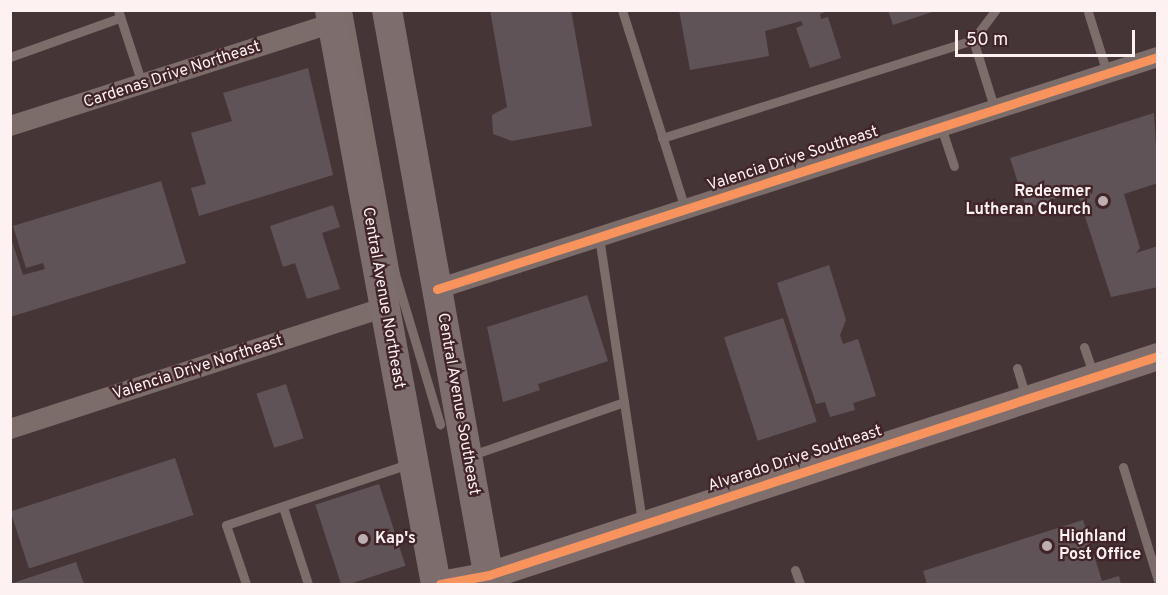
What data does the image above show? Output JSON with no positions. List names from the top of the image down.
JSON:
{
  "streets": {
    "main road": ["Central Avenue Northeast", "Central Avenue Southeast"],
    "street": [
      "Cardenas Drive Northeast",
      "Valencia Drive Southeast",
      "Valencia Drive Northeast",
      "Alvarado Drive Southeast"
    ]
  },
  "crossings": [
    ["Cardenas Drive Northeast", "Central Avenue Northeast"],
    ["Valencia Drive Southeast", "Central Avenue Southeast"],
    ["Central Avenue Northeast", "Valencia Drive Northeast"],
    ["Central Avenue Northeast", "Alvarado Drive Southeast"],
    ["Central Avenue Southeast", "Alvarado Drive Southeast"]
  ],
  "places": ["Redeemer Lutheran Church", "Kap's", "Highland Post Office"],
  "scale_bar": "50 m"
}
